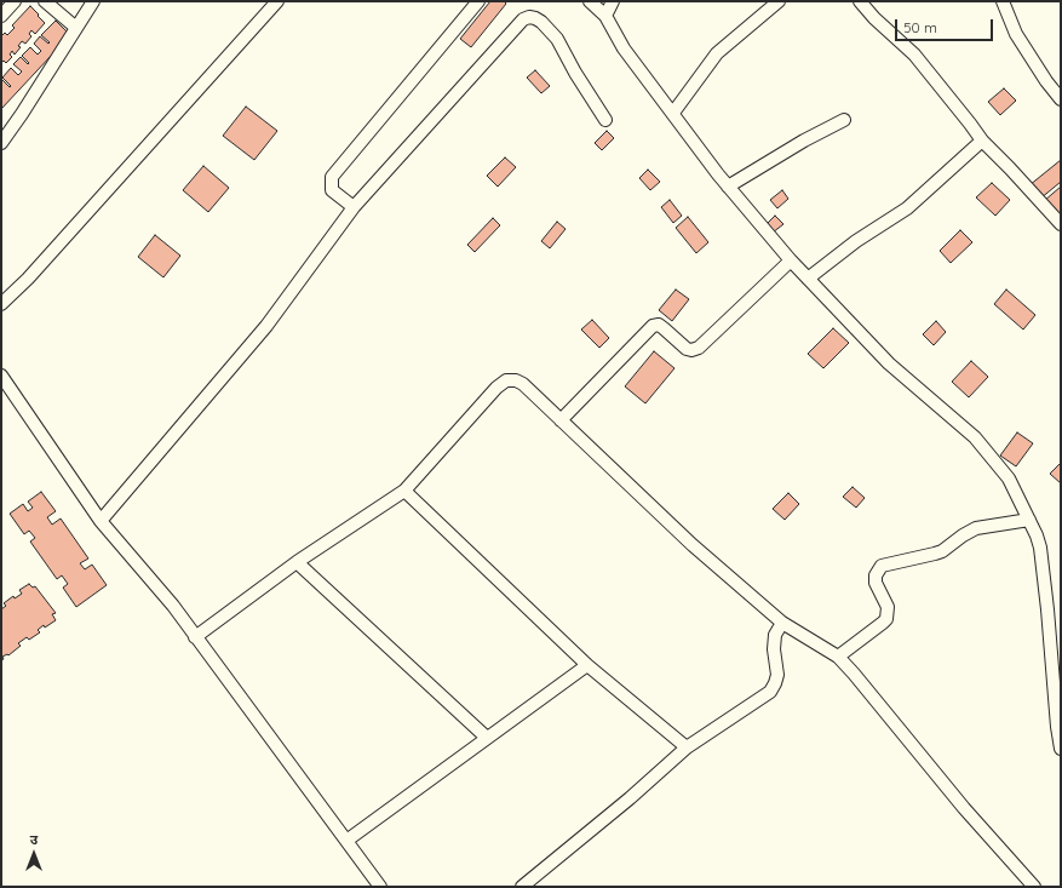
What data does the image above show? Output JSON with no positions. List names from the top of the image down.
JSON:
{
  "scale_bar": "50 m",
  "north": "top"
}
